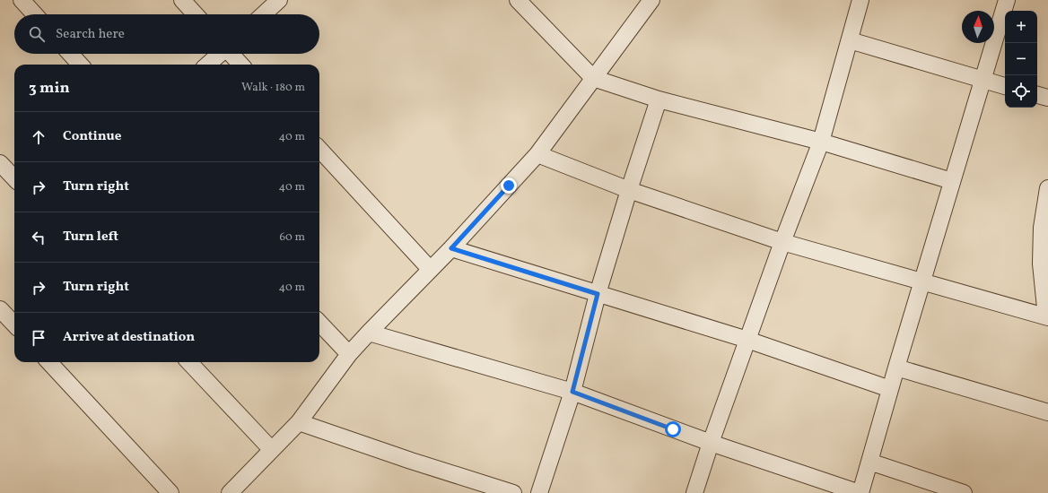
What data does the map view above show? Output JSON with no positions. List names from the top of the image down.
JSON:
{
  "north": "top",
  "page": {
    "map_buttons": ["+", "−"],
    "search": "Search here",
    "heading": ["3 min", "Walk · 180 m"],
    "list": [
      ["Continue", "40 m"],
      ["Turn right", "40 m"],
      ["Turn left", "60 m"],
      ["Turn right", "40 m"],
      "Arrive at destination"
    ]
  }
}
